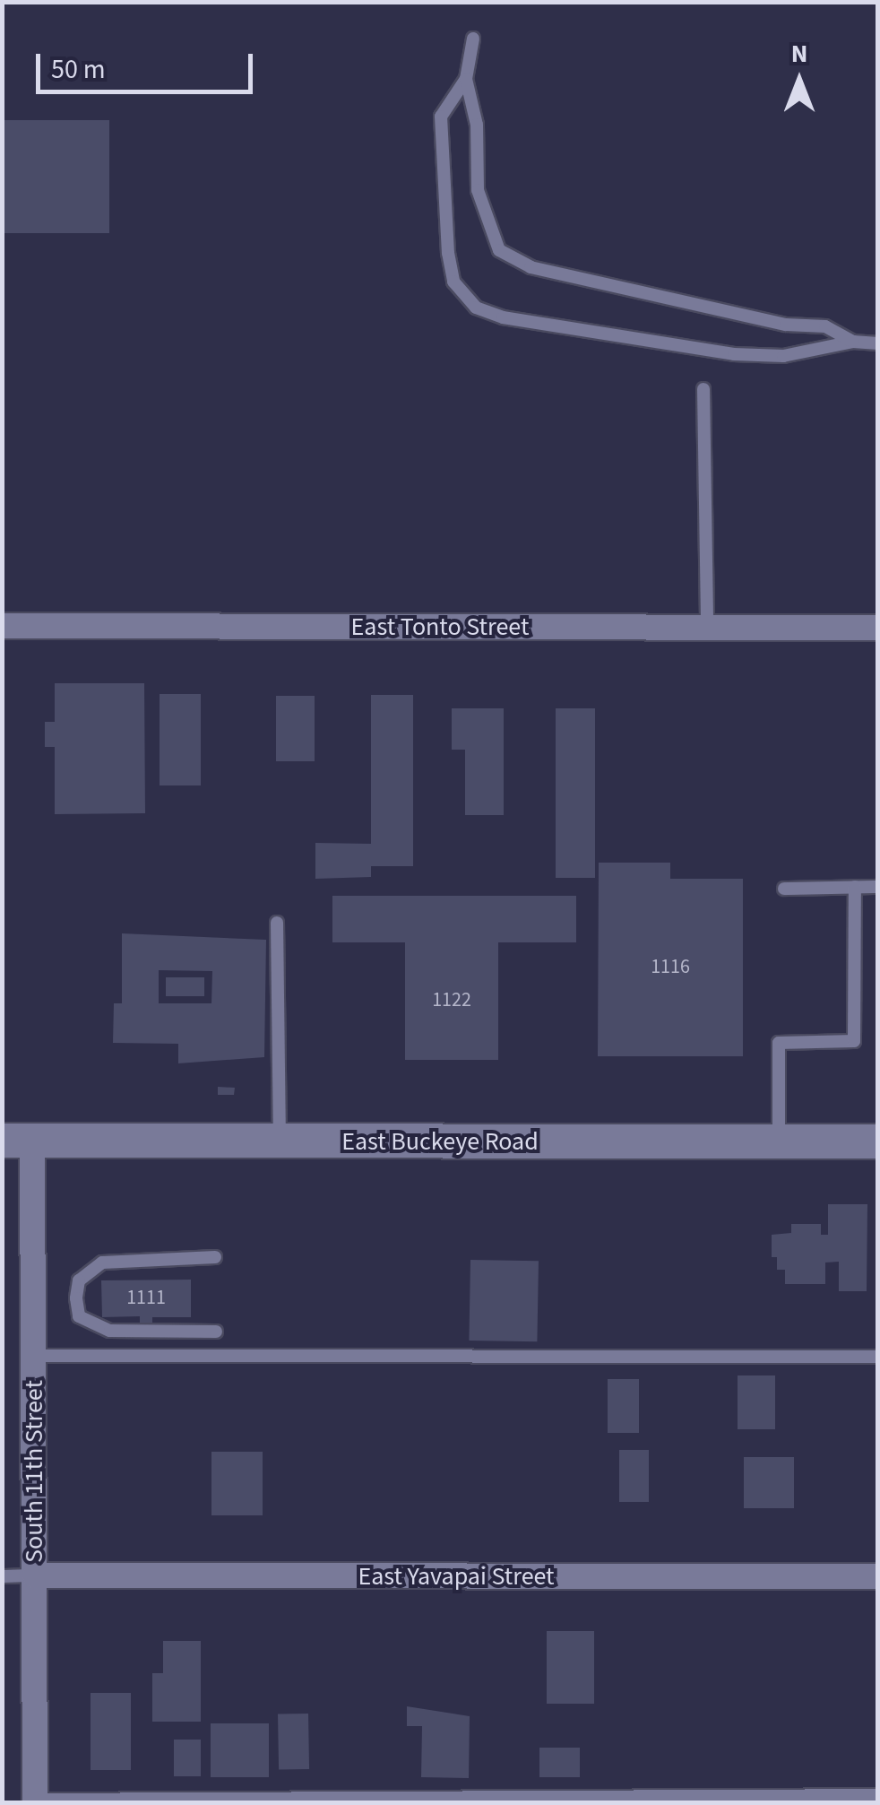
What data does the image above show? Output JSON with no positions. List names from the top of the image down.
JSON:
{
  "streets": {
    "main road": ["East Buckeye Road"],
    "street": ["East Tonto Street", "South 11th Street", "East Yavapai Street"]
  },
  "crossings": [
    ["East Buckeye Road", "South 11th Street"],
    ["South 11th Street", "East Yavapai Street"]
  ],
  "house_numbers": ["1116", "1122", "1111"],
  "scale_bar": "50 m",
  "north": "top"
}
